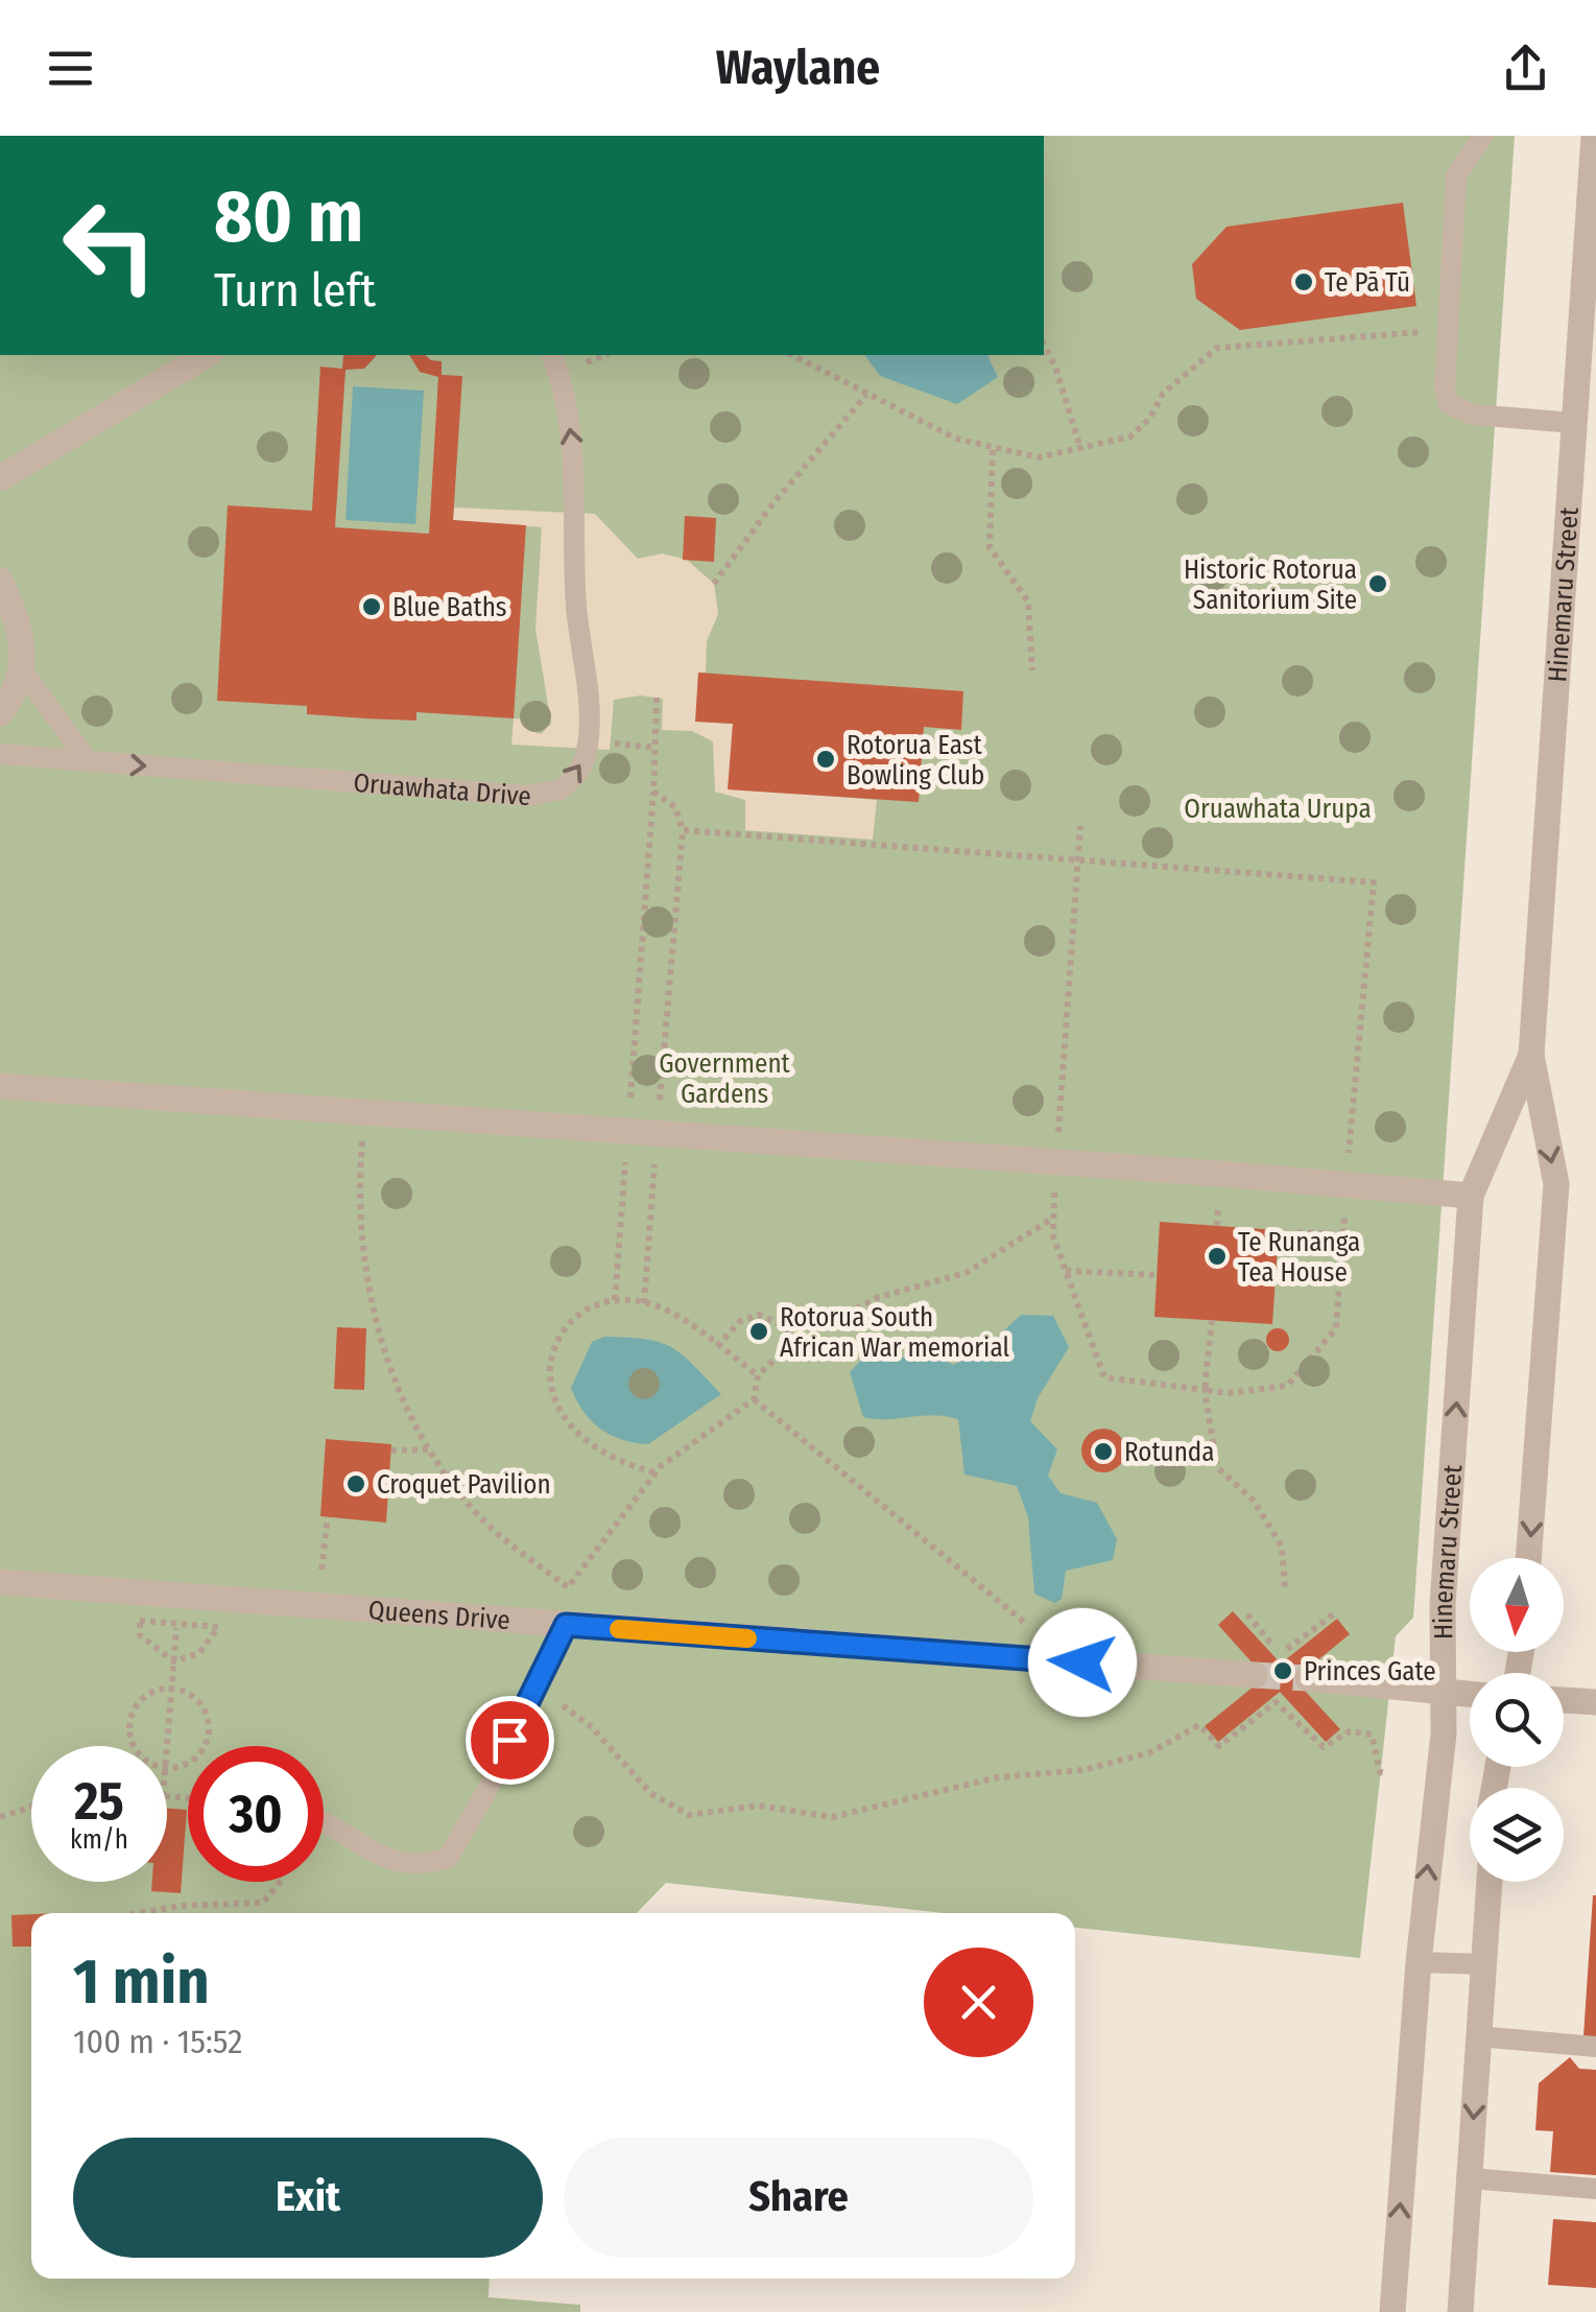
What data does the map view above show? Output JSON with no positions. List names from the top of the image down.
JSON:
{
  "streets": {
    "street": ["Hinemaru Street", "Queens Drive"],
    "lane": ["Oruawhata Drive"]
  },
  "parks": ["Oruawhata Urupa", "Government Gardens"],
  "places": [
    "Te Pā Tū",
    "Historic Rotorua Sanitorium Site",
    "Blue Baths",
    "Rotorua East Bowling Club",
    "Te Runanga Tea House",
    "Rotorua South African War memorial",
    "Rotunda",
    "Croquet Pavilion",
    "Princes Gate"
  ],
  "north": "bottom",
  "page": {
    "header": "Waylane",
    "turn": ["80 m", "Turn left"],
    "speed": "25 km/h",
    "limit": "30",
    "heading": ["1 min", "100 m · 15:52"],
    "buttons": ["Exit", "Share"]
  }
}
